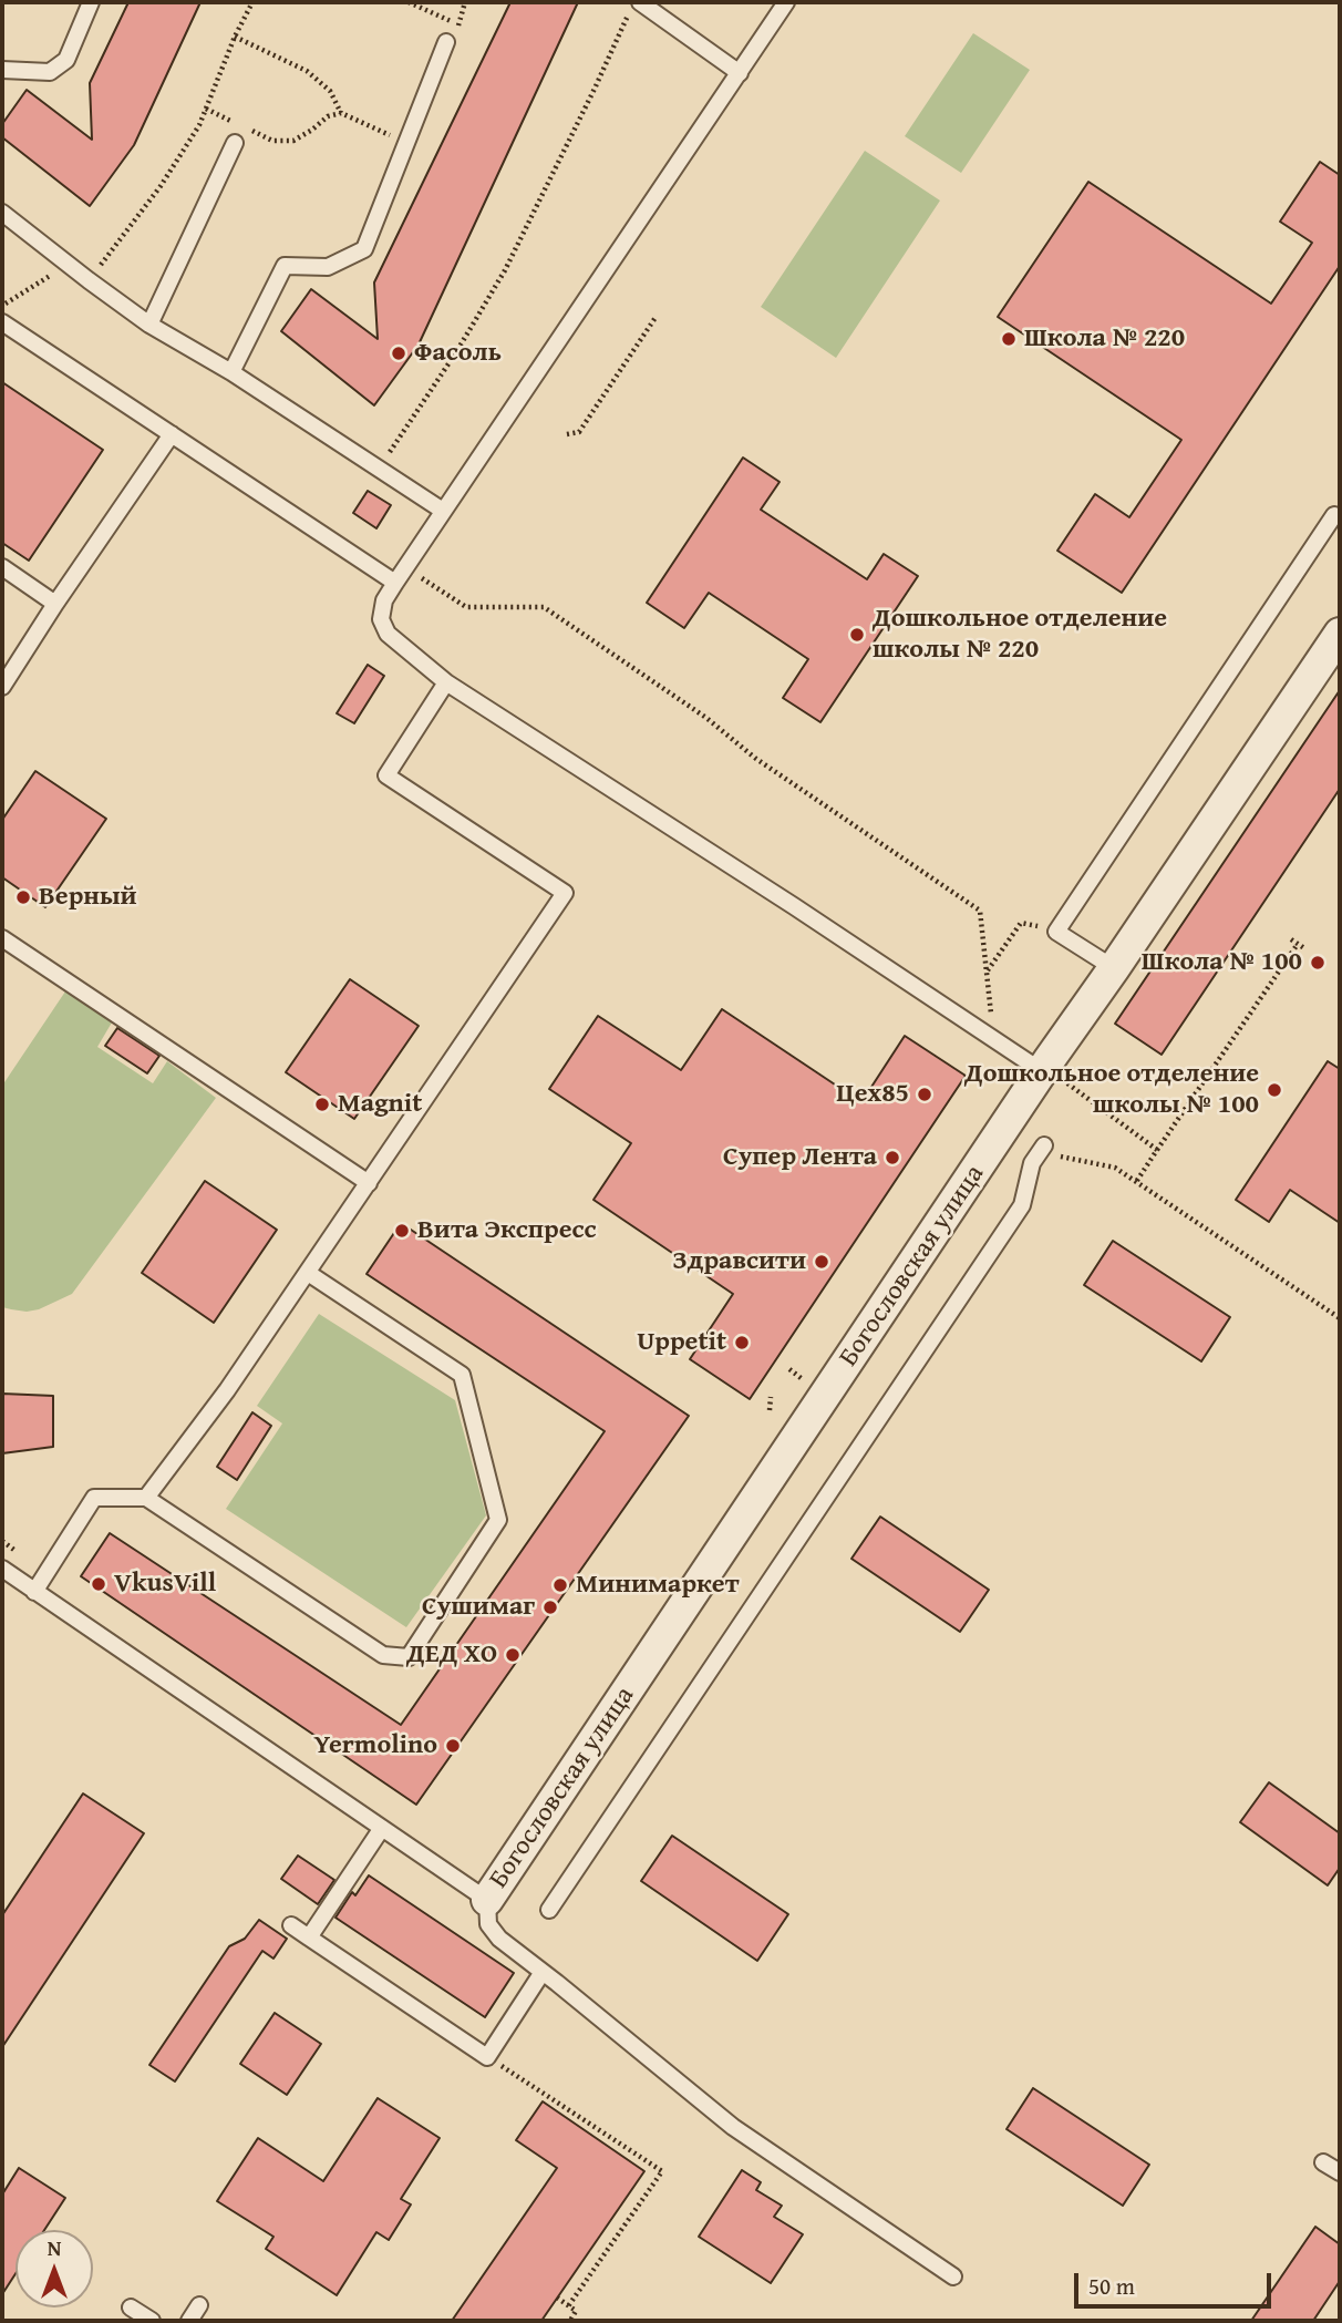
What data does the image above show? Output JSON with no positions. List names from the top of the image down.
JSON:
{
  "streets": {
    "street": ["Богословская улица"]
  },
  "places": [
    "Школа № 220",
    "Фасоль",
    "Дошкольное отделение школы № 220",
    "Верный",
    "Школа № 100",
    "Дошкольное отделение школы № 100",
    "Цех85",
    "Magnit",
    "Супер Лента",
    "Вита Экспресс",
    "Здравсити",
    "Uppetit",
    "VkusVill",
    "Минимаркет",
    "Сушимаг",
    "ДЕД ХО",
    "Yermolino"
  ],
  "scale_bar": "50 m",
  "north": "top"
}
